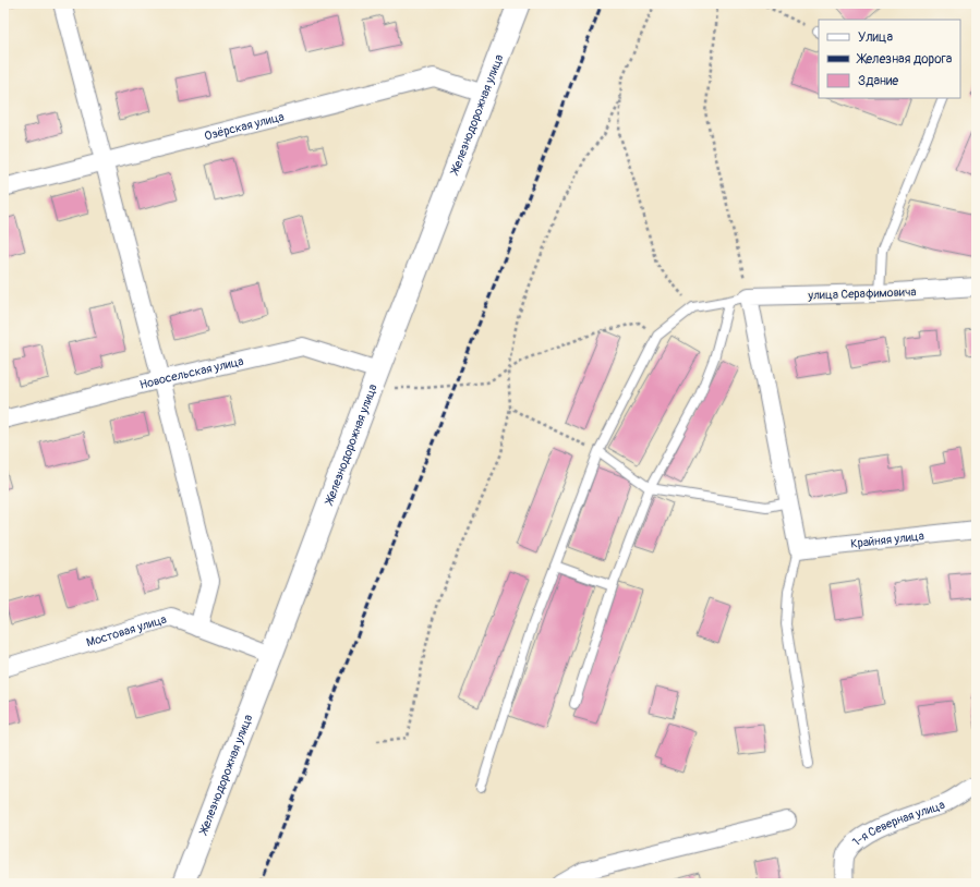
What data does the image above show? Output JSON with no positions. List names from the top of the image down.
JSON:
{
  "streets": {
    "street": [
      "Железнодорожная улица",
      "Озёрская улица",
      "улица Серафимовича",
      "Новосельская улица",
      "Крайняя улица",
      "Мостовая улица",
      "1-я Северная улица"
    ]
  },
  "crossings": [
    ["Железнодорожная улица", "Озёрская улица"],
    ["Железнодорожная улица", "Новосельская улица"],
    ["Железнодорожная улица", "Мостовая улица"]
  ],
  "legend": ["Улица", "Железная дорога", "Здание"]
}
